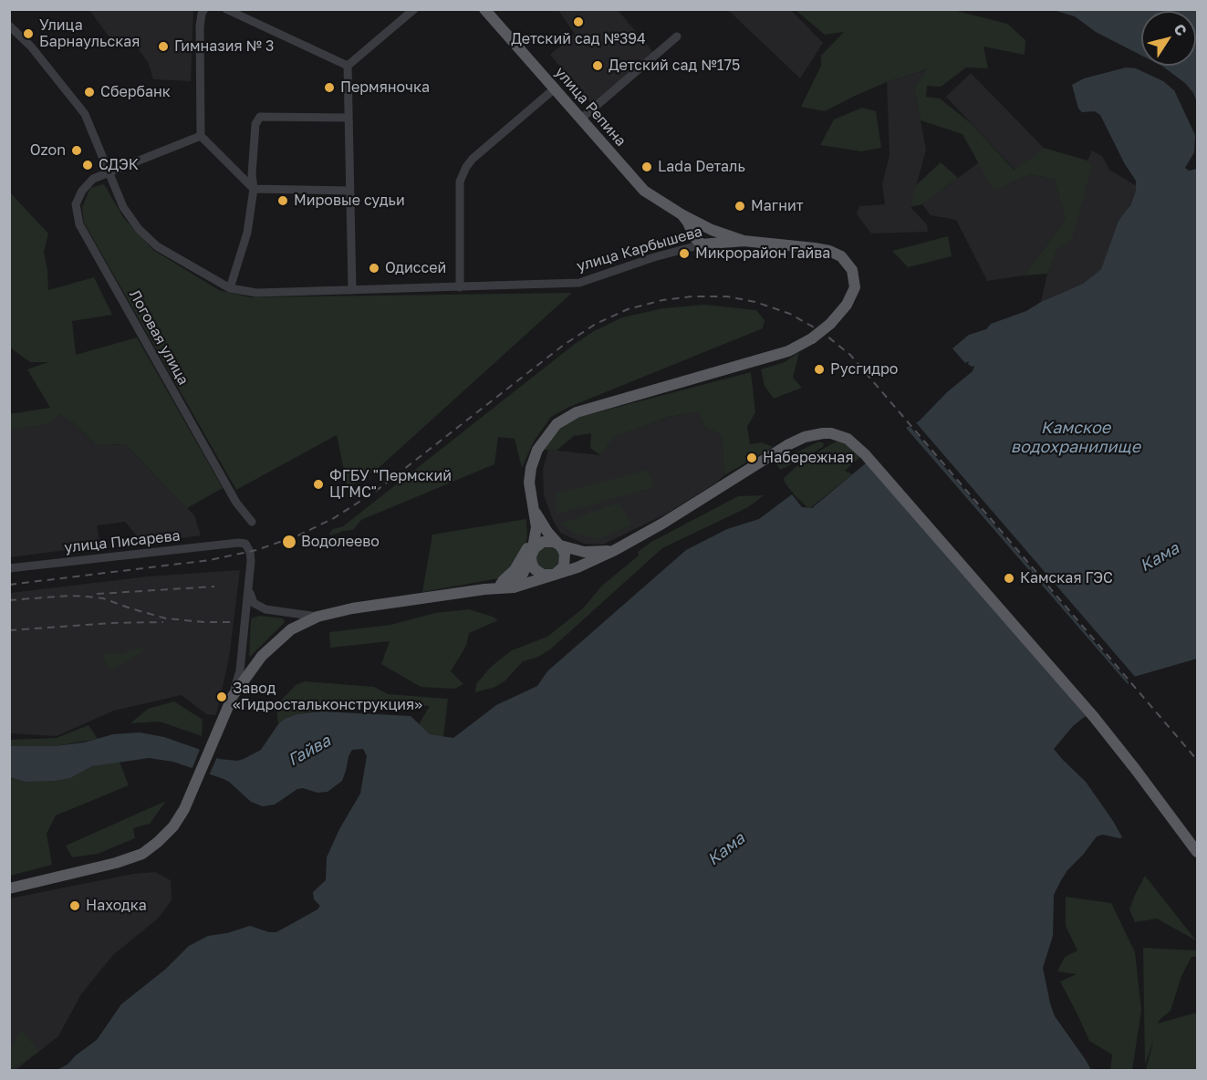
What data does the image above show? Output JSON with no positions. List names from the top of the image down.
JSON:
{
  "streets": {
    "main road": ["улица Репина", "улица Карбышева"],
    "street": ["Логовая улица", "улица Писарева"]
  },
  "crossings": [
    ["улица Репина", "улица Карбышева"],
    ["улица Карбышева", "Логовая улица"]
  ],
  "water": ["Камское водохранилище", "Кама", "Гайва"],
  "places": [
    "Детский сад №394",
    "Улица Барнаульская",
    "Гимназия № 3",
    "Детский сад №175",
    "Пермяночка",
    "Сбербанк",
    "Ozon",
    "СДЭК",
    "Lada Dеталь",
    "Мировые судьи",
    "Магнит",
    "Микрорайон Гайва",
    "Одиссей",
    "Русгидро",
    "Набережная",
    "ФГБУ \"Пермский ЦГМС\"",
    "Водолеево",
    "Камская ГЭС",
    "Завод «Гидростальконструкция»",
    "Находка"
  ],
  "north": "top right"
}
